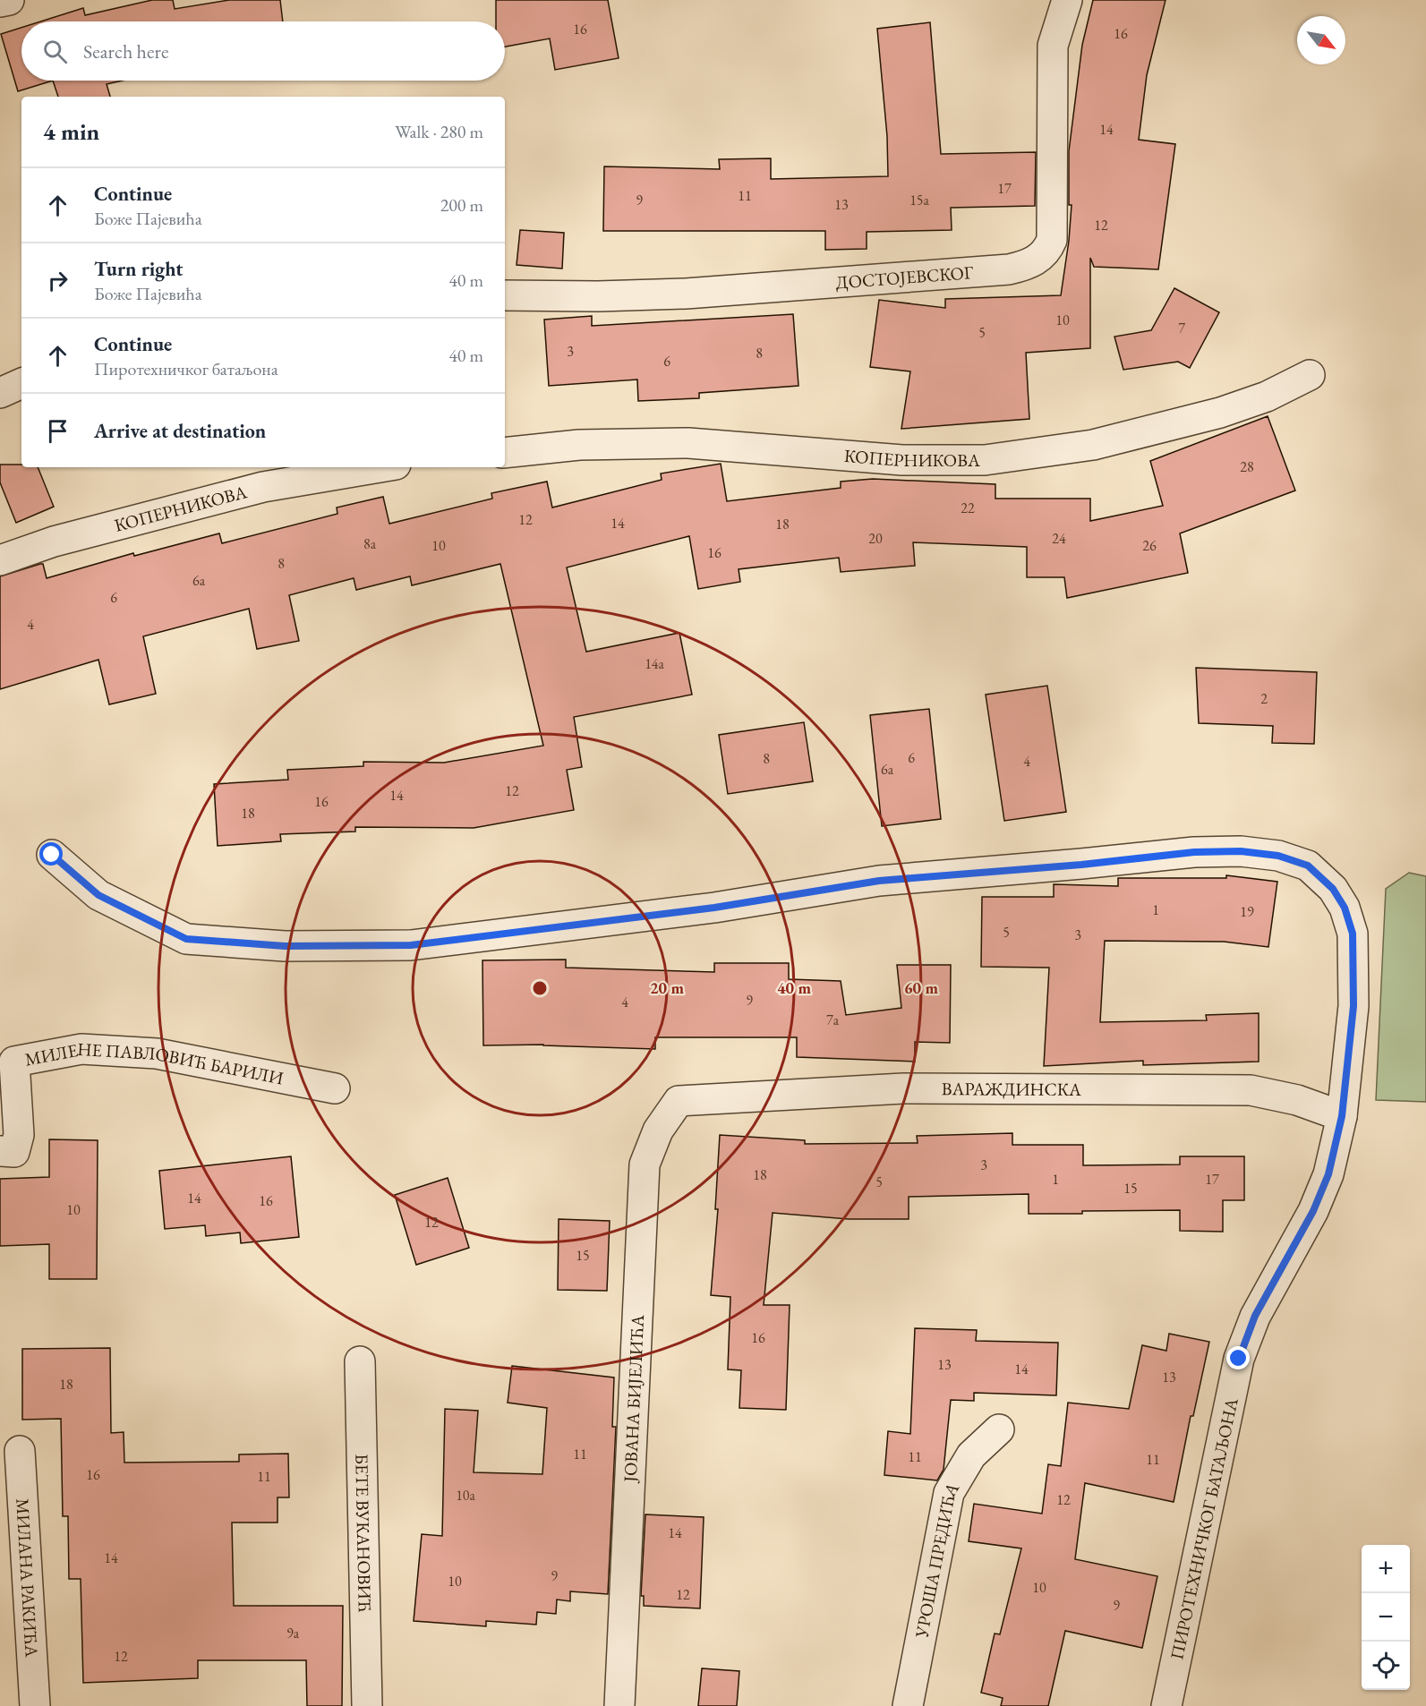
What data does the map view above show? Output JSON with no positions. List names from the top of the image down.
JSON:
{
  "streets": {
    "street": [
      "ДОСТОЈЕВСКОГ",
      "КОПЕРНИКОВА",
      "МИЛЕНЕ ПАВЛОВИЋ БАРИЛИ",
      "ВАРАЖДИНСКА",
      "ЈОВАНА БИЈЕЛИЋА",
      "ПИРОТЕХНИЧКОГ БАТАЉОНА",
      "БЕТЕ ВУКАНОВИЋ",
      "УРОША ПРЕДИЋА",
      "МИЛАНА РАКИЋА"
    ]
  },
  "crossings": [
    ["ВАРАЖДИНСКА", "ЈОВАНА БИЈЕЛИЋА"],
    ["ВАРАЖДИНСКА", "ПИРОТЕХНИЧКОГ БАТАЉОНА"]
  ],
  "house_numbers": [
    "16",
    "16",
    "14",
    "17",
    "11",
    "9",
    "15a",
    "13",
    "12",
    "10",
    "7",
    "5",
    "3",
    "8",
    "6",
    "28",
    "22",
    "12",
    "14",
    "18",
    "20",
    "24",
    "8a",
    "10",
    "26",
    "16",
    "8",
    "6a",
    "6",
    "4",
    "14a",
    "2",
    "6",
    "8",
    "4",
    "6a",
    "12",
    "14",
    "16",
    "18",
    "1",
    "19",
    "5",
    "3",
    "9",
    "4",
    "7a",
    "3",
    "18",
    "1",
    "17",
    "5",
    "15",
    "14",
    "16",
    "10",
    "12",
    "15",
    "16",
    "13",
    "14",
    "13",
    "18",
    "11",
    "11",
    "11",
    "16",
    "11",
    "10a",
    "12",
    "14",
    "14",
    "9",
    "10",
    "10",
    "12",
    "9",
    "9a",
    "12"
  ],
  "north": "bottom right",
  "page": {
    "search": "Search here",
    "heading": ["4 min", "Walk · 280 m"],
    "list": [
      ["Continue", "Боже Пајевића", "200 m"],
      ["Turn right", "Боже Пајевића", "40 m"],
      ["Continue", "Пиротехничког батаљона", "40 m"],
      "Arrive at destination"
    ],
    "map_buttons": ["+", "−"]
  },
  "rings": ["20 m", "40 m", "60 m"]
}
